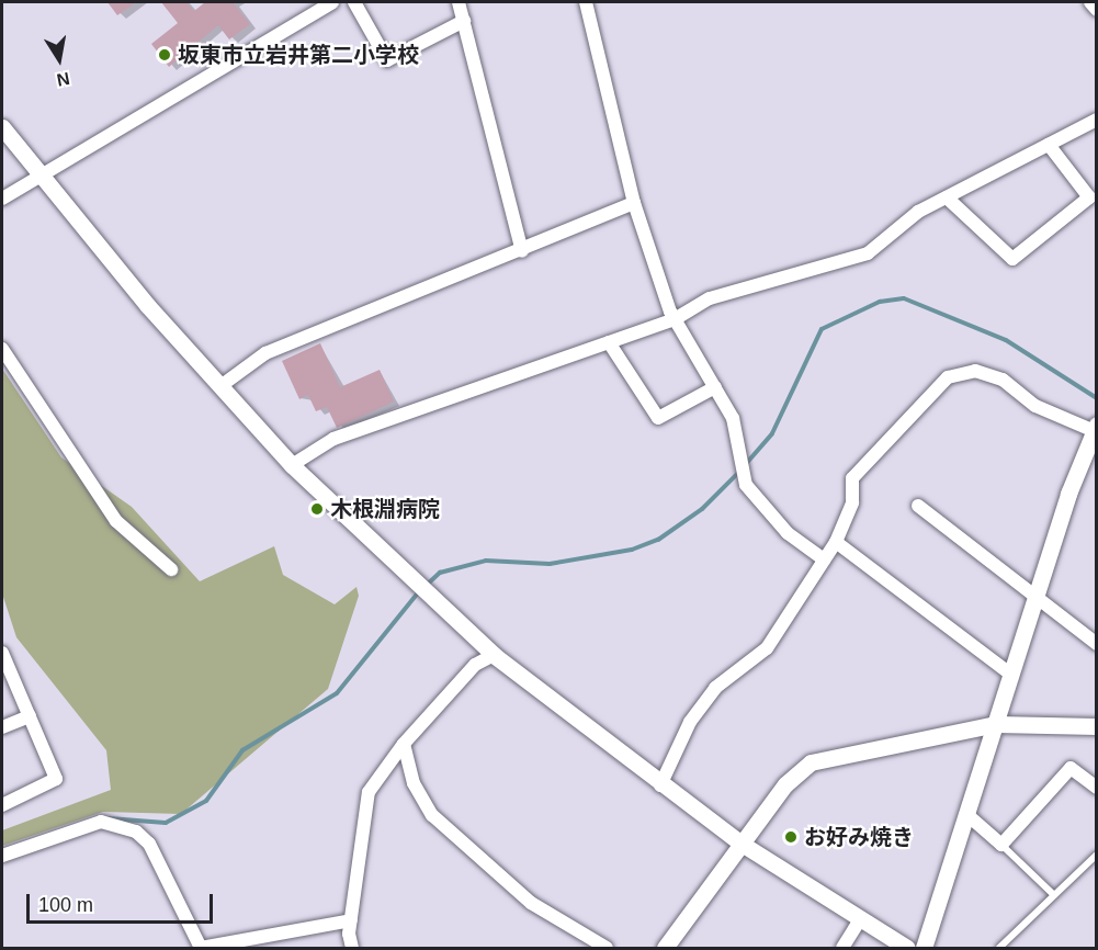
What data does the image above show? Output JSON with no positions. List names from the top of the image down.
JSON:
{
  "places": ["坂東市立岩井第二小学校", "木根淵病院", "お好み焼き"],
  "scale_bar": "100 m",
  "north": "bottom"
}
